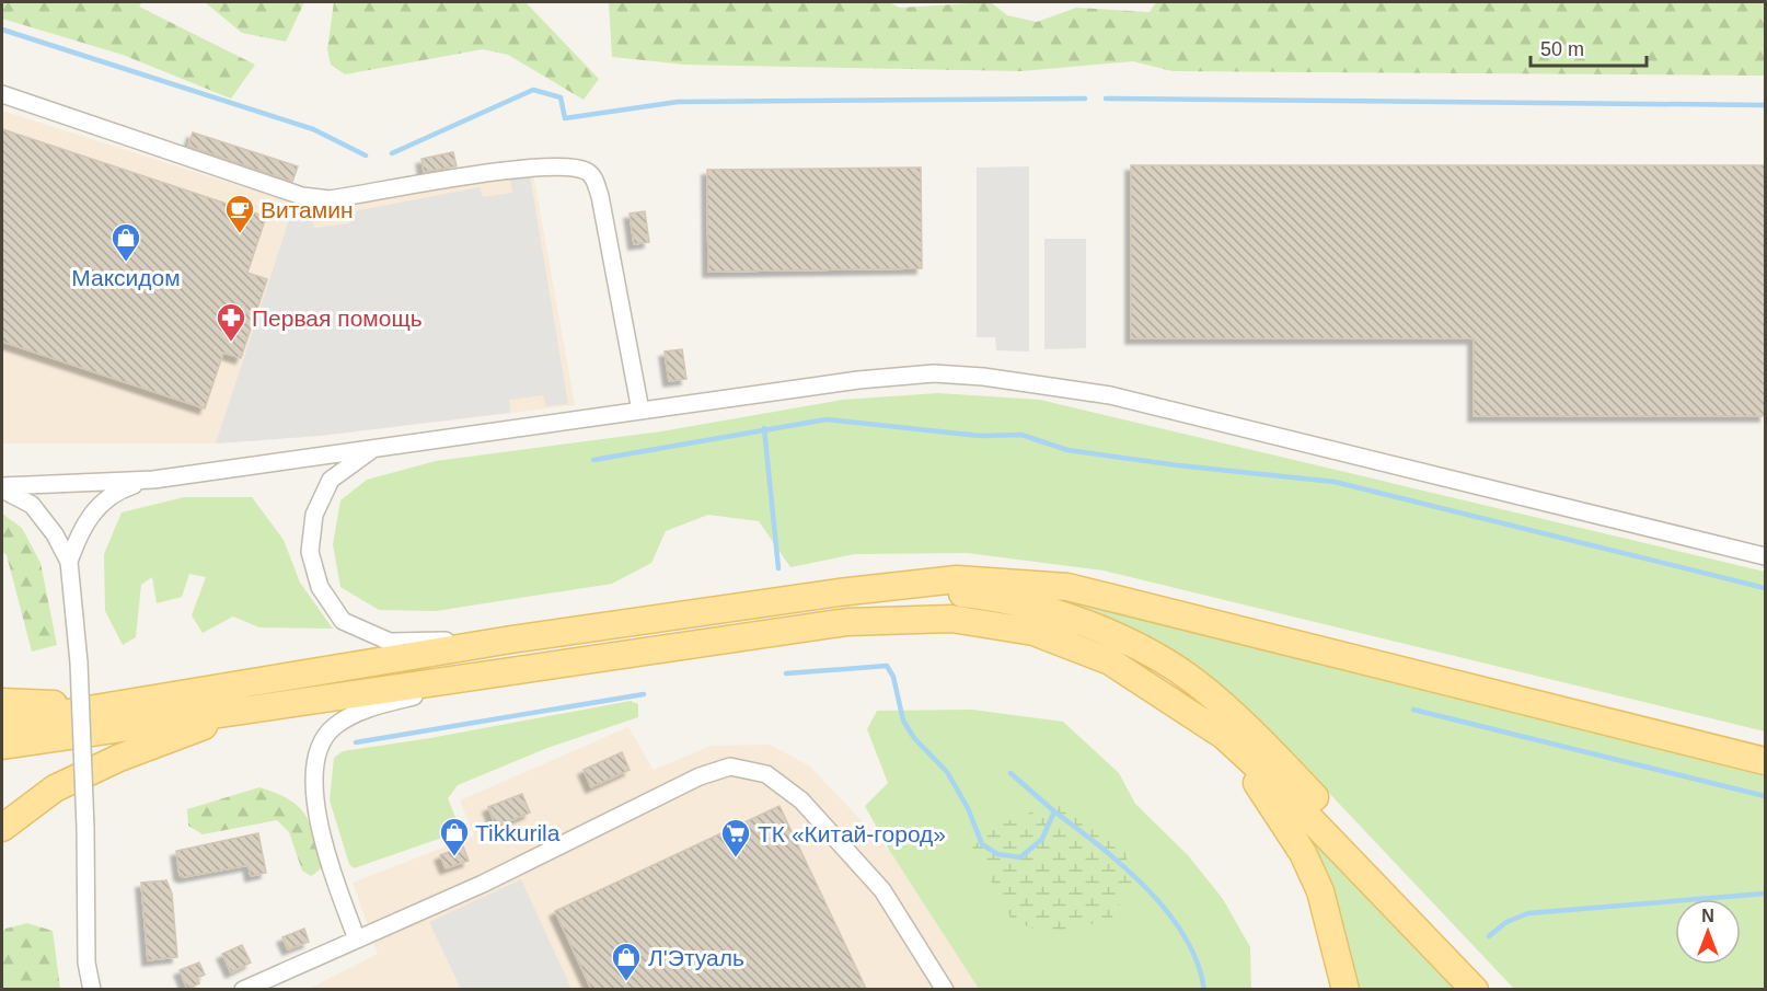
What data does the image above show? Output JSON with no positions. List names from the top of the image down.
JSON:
{
  "places": {
    "cafe": ["Витамин"],
    "shop": ["Максидом", "Tikkurila", "Л'Этуаль"],
    "pharmacy": ["Первая помощь"],
    "supermarket": ["ТК «Китай-город»"]
  },
  "scale_bar": "50 m",
  "north": "top"
}
